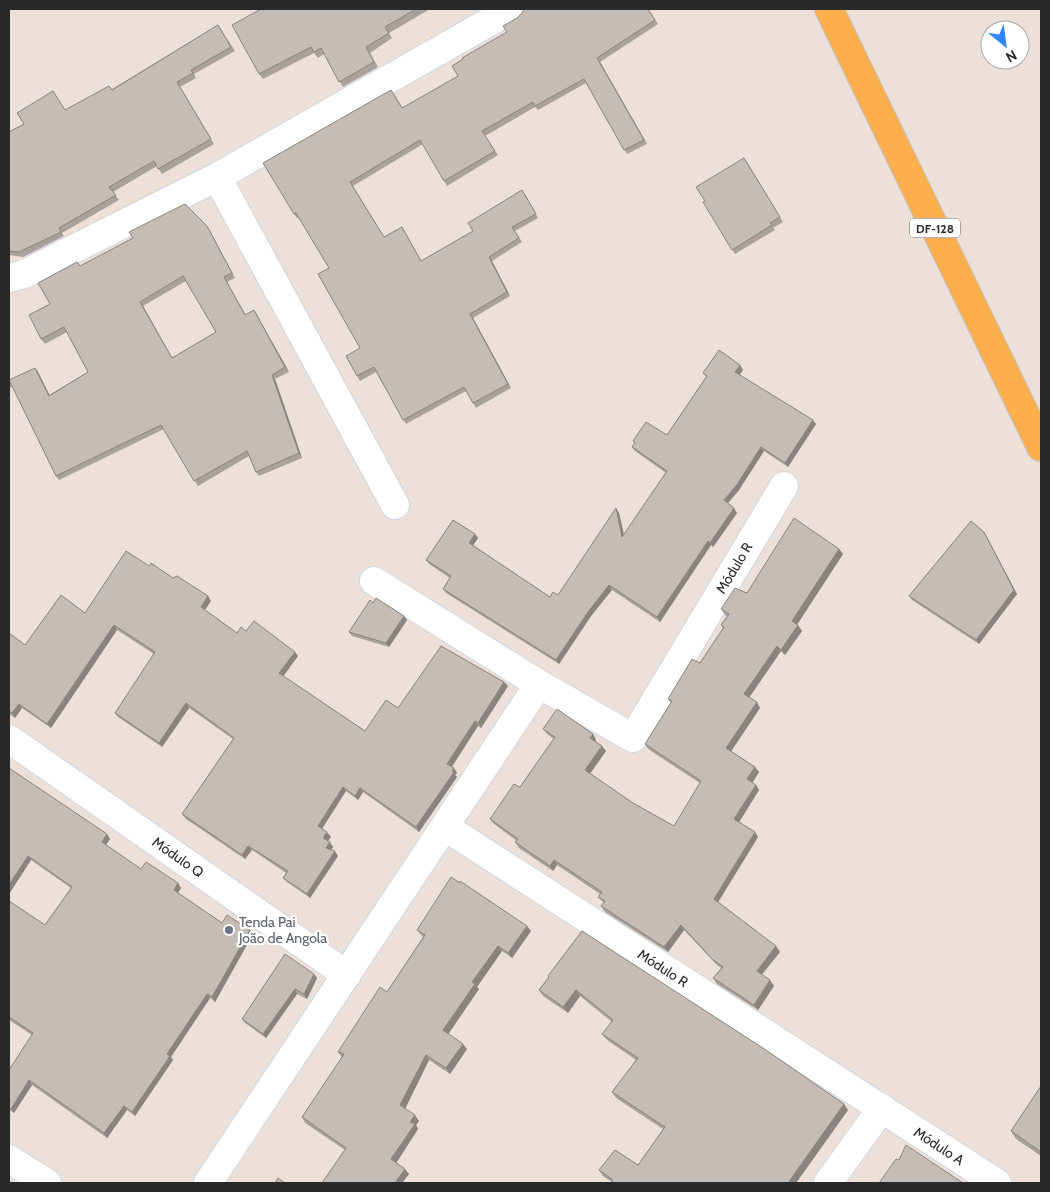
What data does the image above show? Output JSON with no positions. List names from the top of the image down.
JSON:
{
  "streets": {
    "main road": ["DF-128"],
    "street": ["Módulo R", "Módulo Q", "Módulo A"]
  },
  "crossings": [
    ["Módulo R", "Módulo A"]
  ],
  "places": ["Tenda Pai João de Angola"],
  "north": "bottom right"
}
